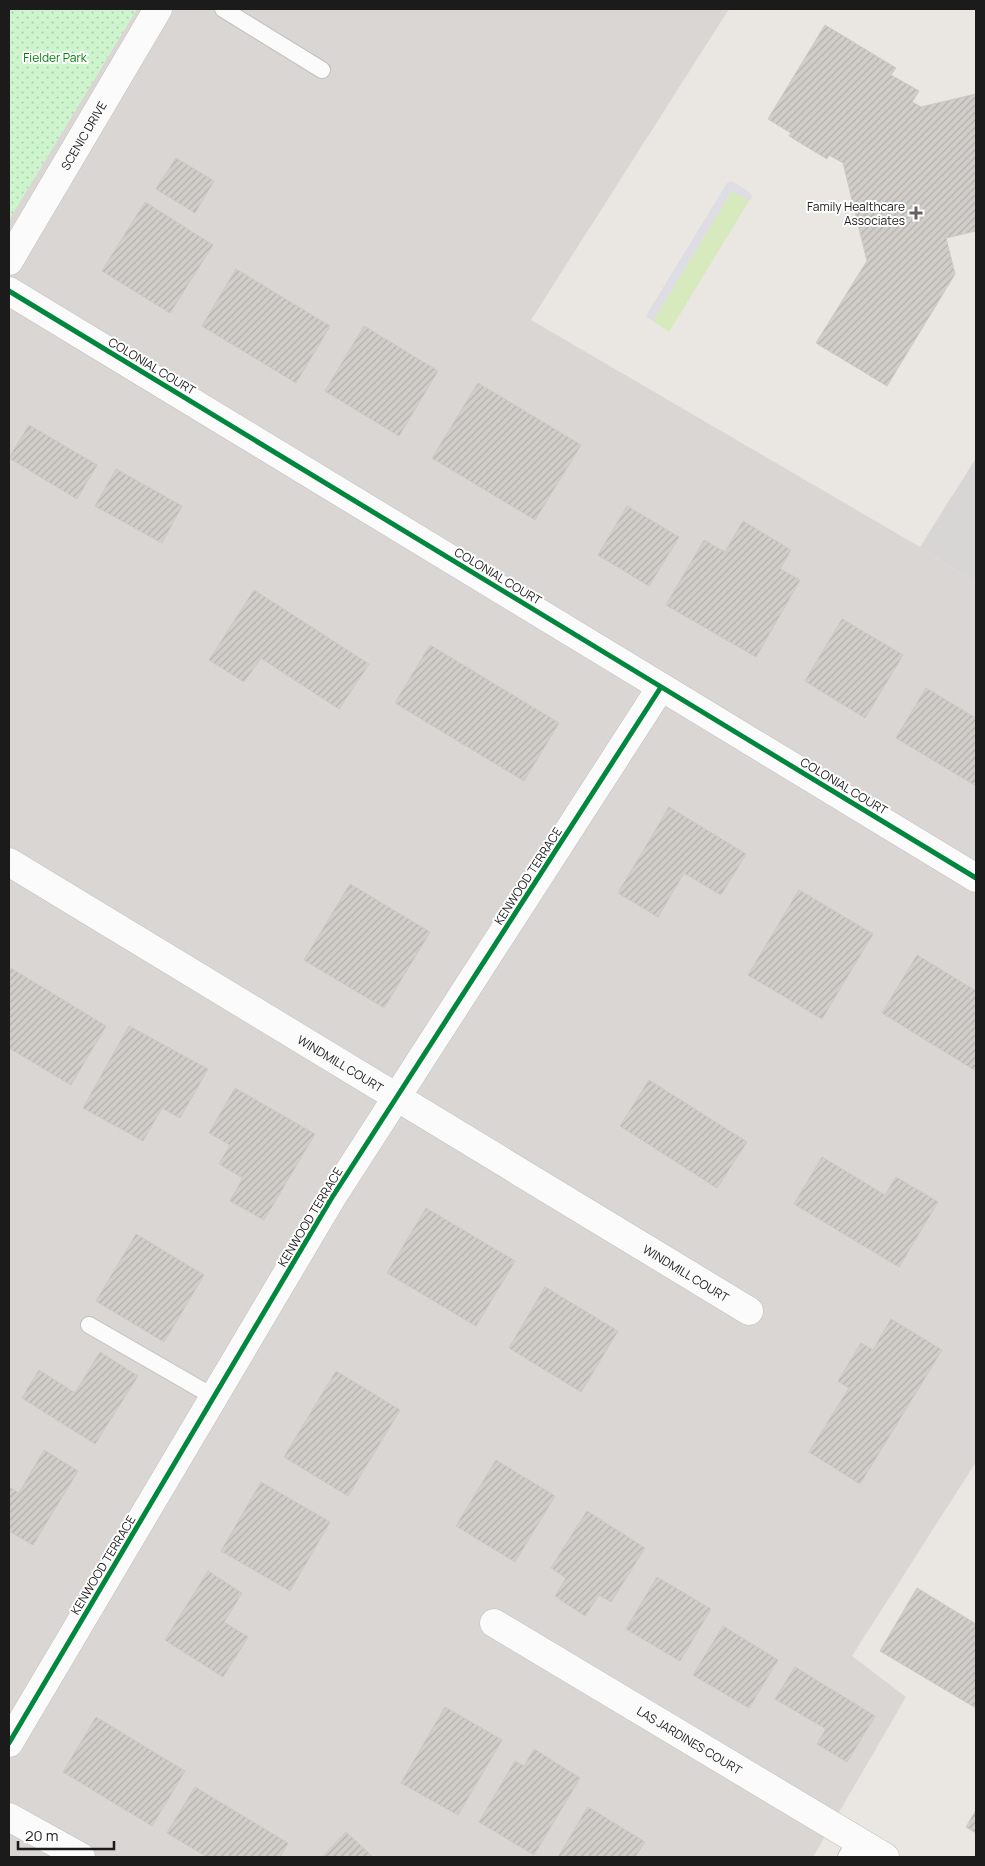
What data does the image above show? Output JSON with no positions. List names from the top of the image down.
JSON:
{
  "streets": {
    "street": [
      "SCENIC DRIVE",
      "COLONIAL COURT",
      "KENWOOD TERRACE",
      "WINDMILL COURT",
      "LAS JARDINES COURT"
    ]
  },
  "crossings": [
    ["COLONIAL COURT", "KENWOOD TERRACE"],
    ["KENWOOD TERRACE", "WINDMILL COURT"]
  ],
  "parks": ["Fielder Park"],
  "places": {
    "health": ["Family Healthcare Associates"]
  },
  "scale_bar": "20 m"
}
